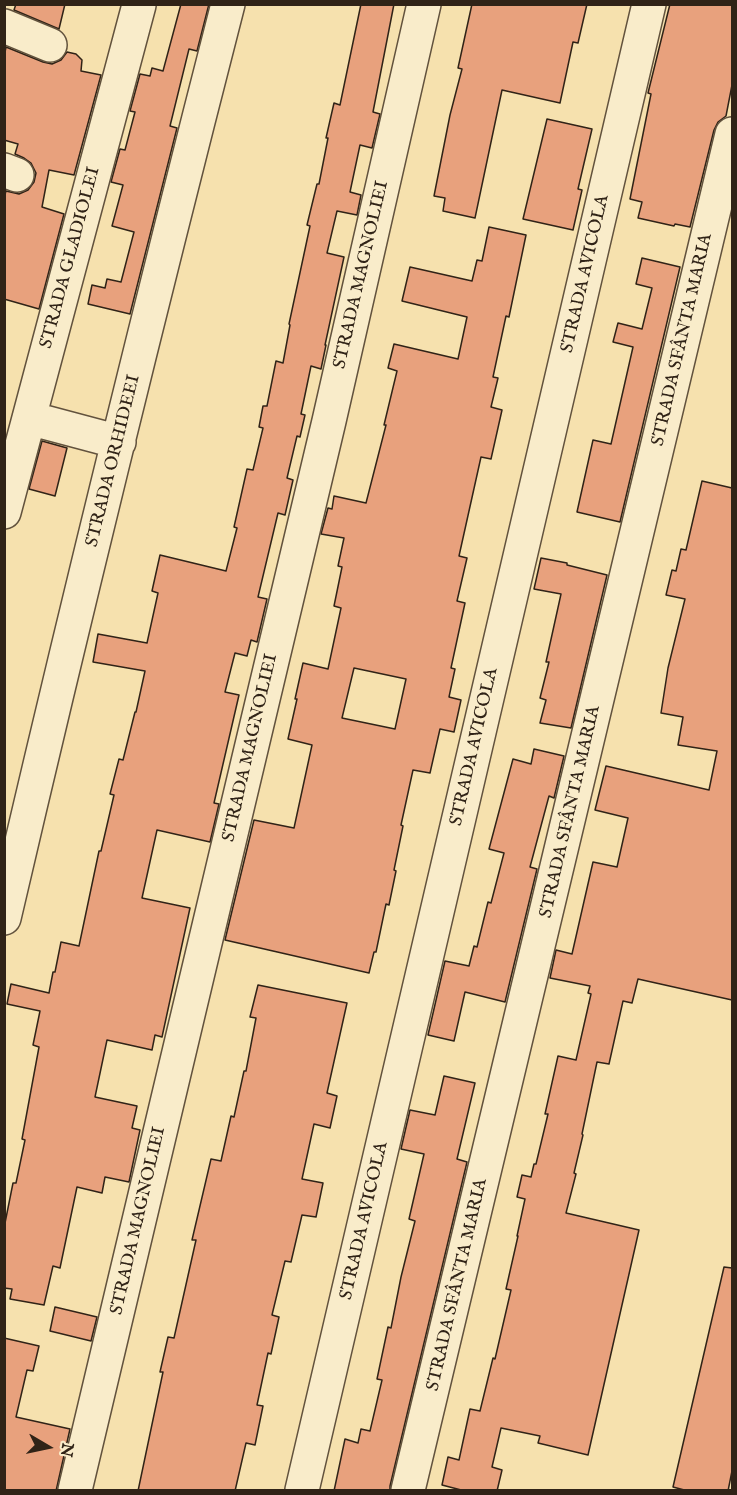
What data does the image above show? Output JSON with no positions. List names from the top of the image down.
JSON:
{
  "streets": {
    "street": [
      "STRADA GLADIOLEI",
      "STRADA AVICOLA",
      "STRADA MAGNOLIEI",
      "STRADA SFÂNTA MARIA",
      "STRADA ORHIDEEI"
    ]
  },
  "north": "right"
}
